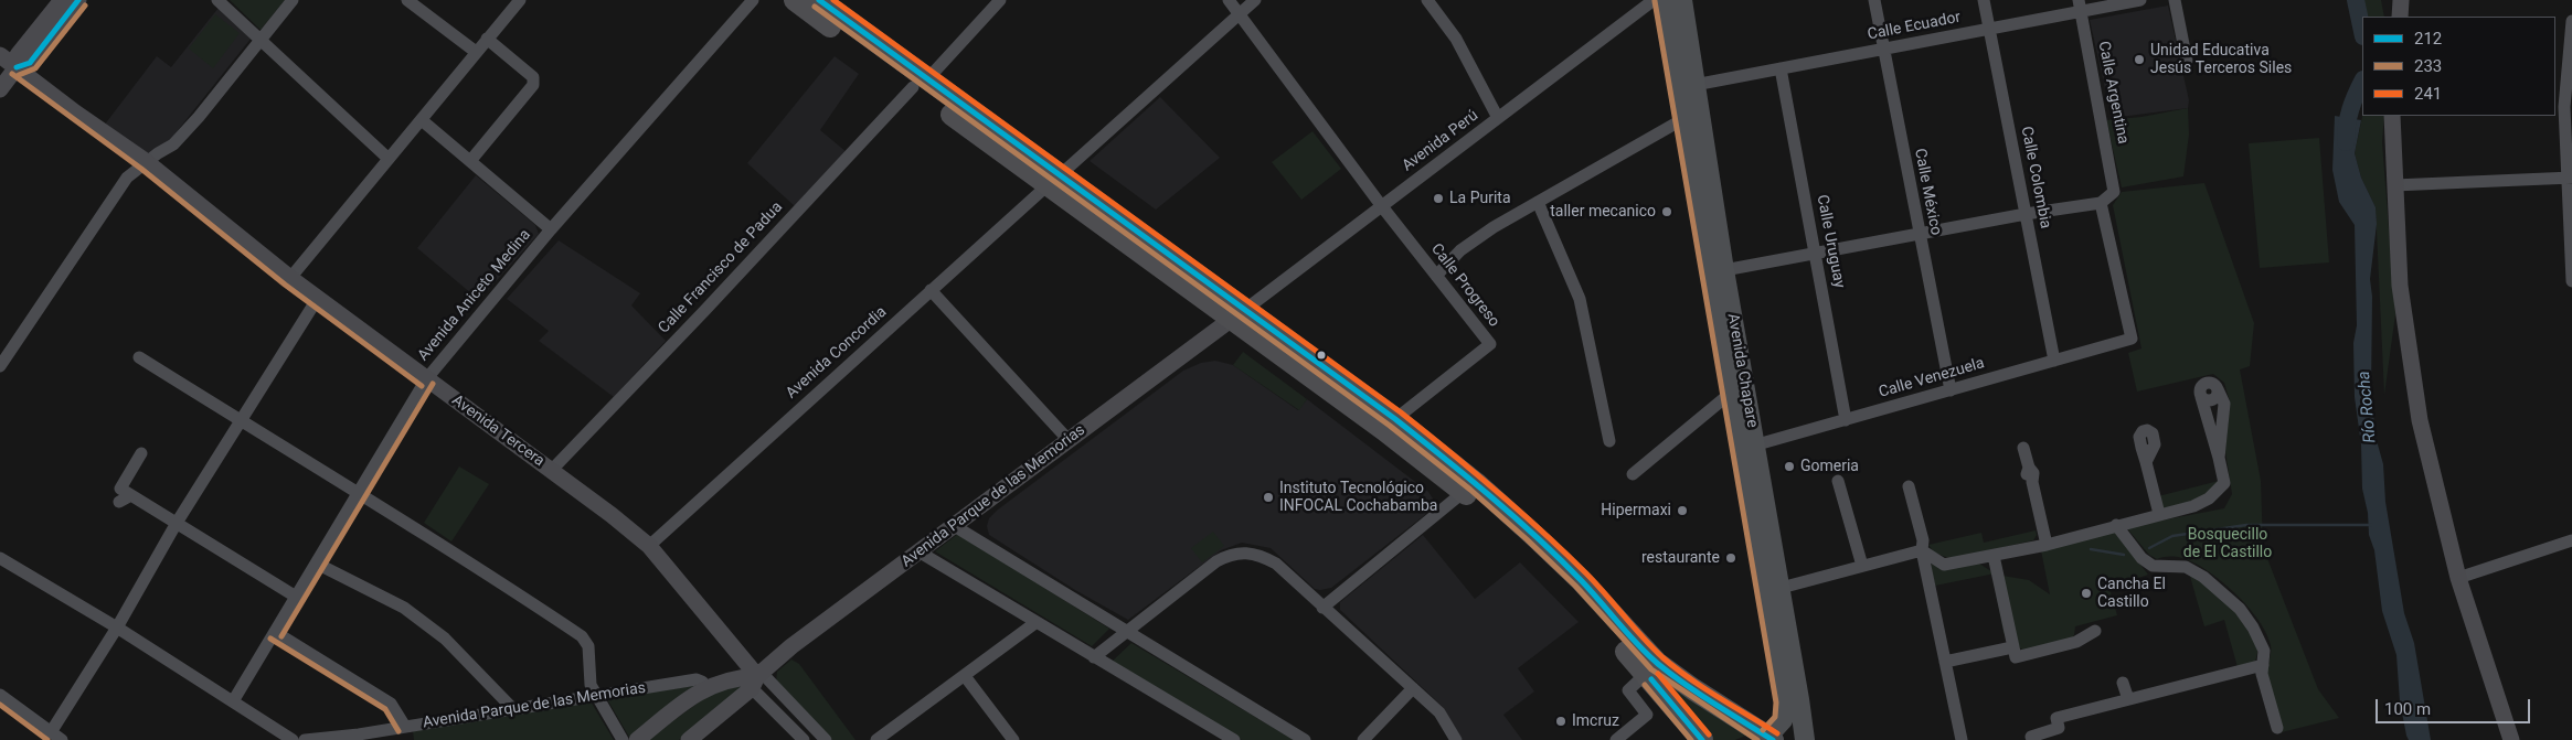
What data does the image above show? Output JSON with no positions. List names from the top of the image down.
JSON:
{
  "streets": {
    "main road": ["Avenida Chapare"],
    "street": [
      "Calle Ecuador",
      "Calle Argentina",
      "Avenida Perú",
      "Calle Colombia",
      "Calle México",
      "Calle Uruguay",
      "Calle Francisco de Padua",
      "Calle Progreso",
      "Avenida Aniceto Medina",
      "Avenida Concordia",
      "Calle Venezuela",
      "Avenida Tercera",
      "Avenida Parque de las Memorias"
    ]
  },
  "crossings": [
    ["Calle Ecuador", "Calle Argentina"],
    ["Calle Ecuador", "Calle Colombia"],
    ["Calle Ecuador", "Calle México"],
    ["Calle Ecuador", "Calle Uruguay"],
    ["Calle Ecuador", "Avenida Chapare"],
    ["Calle Argentina", "Calle Venezuela"],
    ["Avenida Perú", "Calle Progreso"],
    ["Avenida Perú", "Avenida Parque de las Memorias"],
    ["Calle Colombia", "Calle Venezuela"],
    ["Calle México", "Calle Venezuela"],
    ["Calle Uruguay", "Calle Venezuela"],
    ["Calle Francisco de Padua", "Avenida Tercera"],
    ["Calle Progreso", "Avenida Concordia"],
    ["Avenida Aniceto Medina", "Avenida Tercera"],
    ["Avenida Concordia", "Avenida Tercera"],
    ["Avenida Chapare", "Calle Venezuela"],
    ["Avenida Tercera", "Avenida Parque de las Memorias"]
  ],
  "water": ["Río Rocha"],
  "parks": ["Bosquecillo de El Castillo"],
  "places": [
    "Unidad Educativa Jesús Terceros Siles",
    "La Purita",
    "taller mecanico",
    "Gomeria",
    "Instituto Tecnológico INFOCAL Cochabamba",
    "Hipermaxi",
    "restaurante",
    "Cancha El Castillo",
    "Imcruz"
  ],
  "lines": ["transit line 212", "transit line 241", "transit line 233"],
  "legend": ["212", "233", "241"],
  "scale_bar": "100 m"
}
